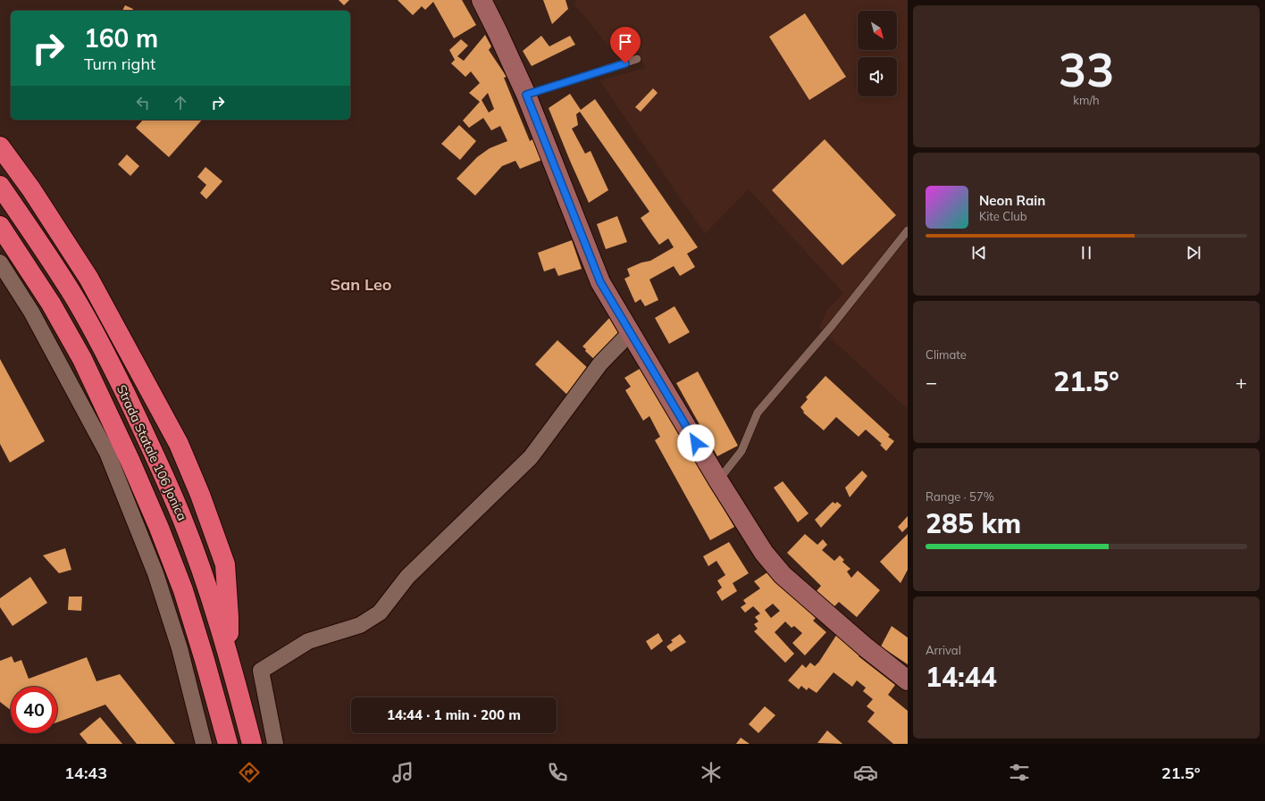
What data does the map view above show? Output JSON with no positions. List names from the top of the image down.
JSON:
{
  "streets": {
    "highway": ["Strada Statale 106 Jonica"]
  },
  "districts": ["San Leo"],
  "north": "bottom right",
  "page": {
    "tile": [
      ["33", "km/h"],
      "Climate",
      ["Range · 57%", "285 km"],
      ["Arrival", "14:44"]
    ],
    "turn": ["160 m", "Turn right"],
    "song": ["Neon Rain", "Kite Club"],
    "heat": ["−", "21.5°", "+"],
    "limit": "40",
    "trip": "14:44 · 1 min · 200 m",
    "tabs": ["14:43", "21.5°"]
  }
}
